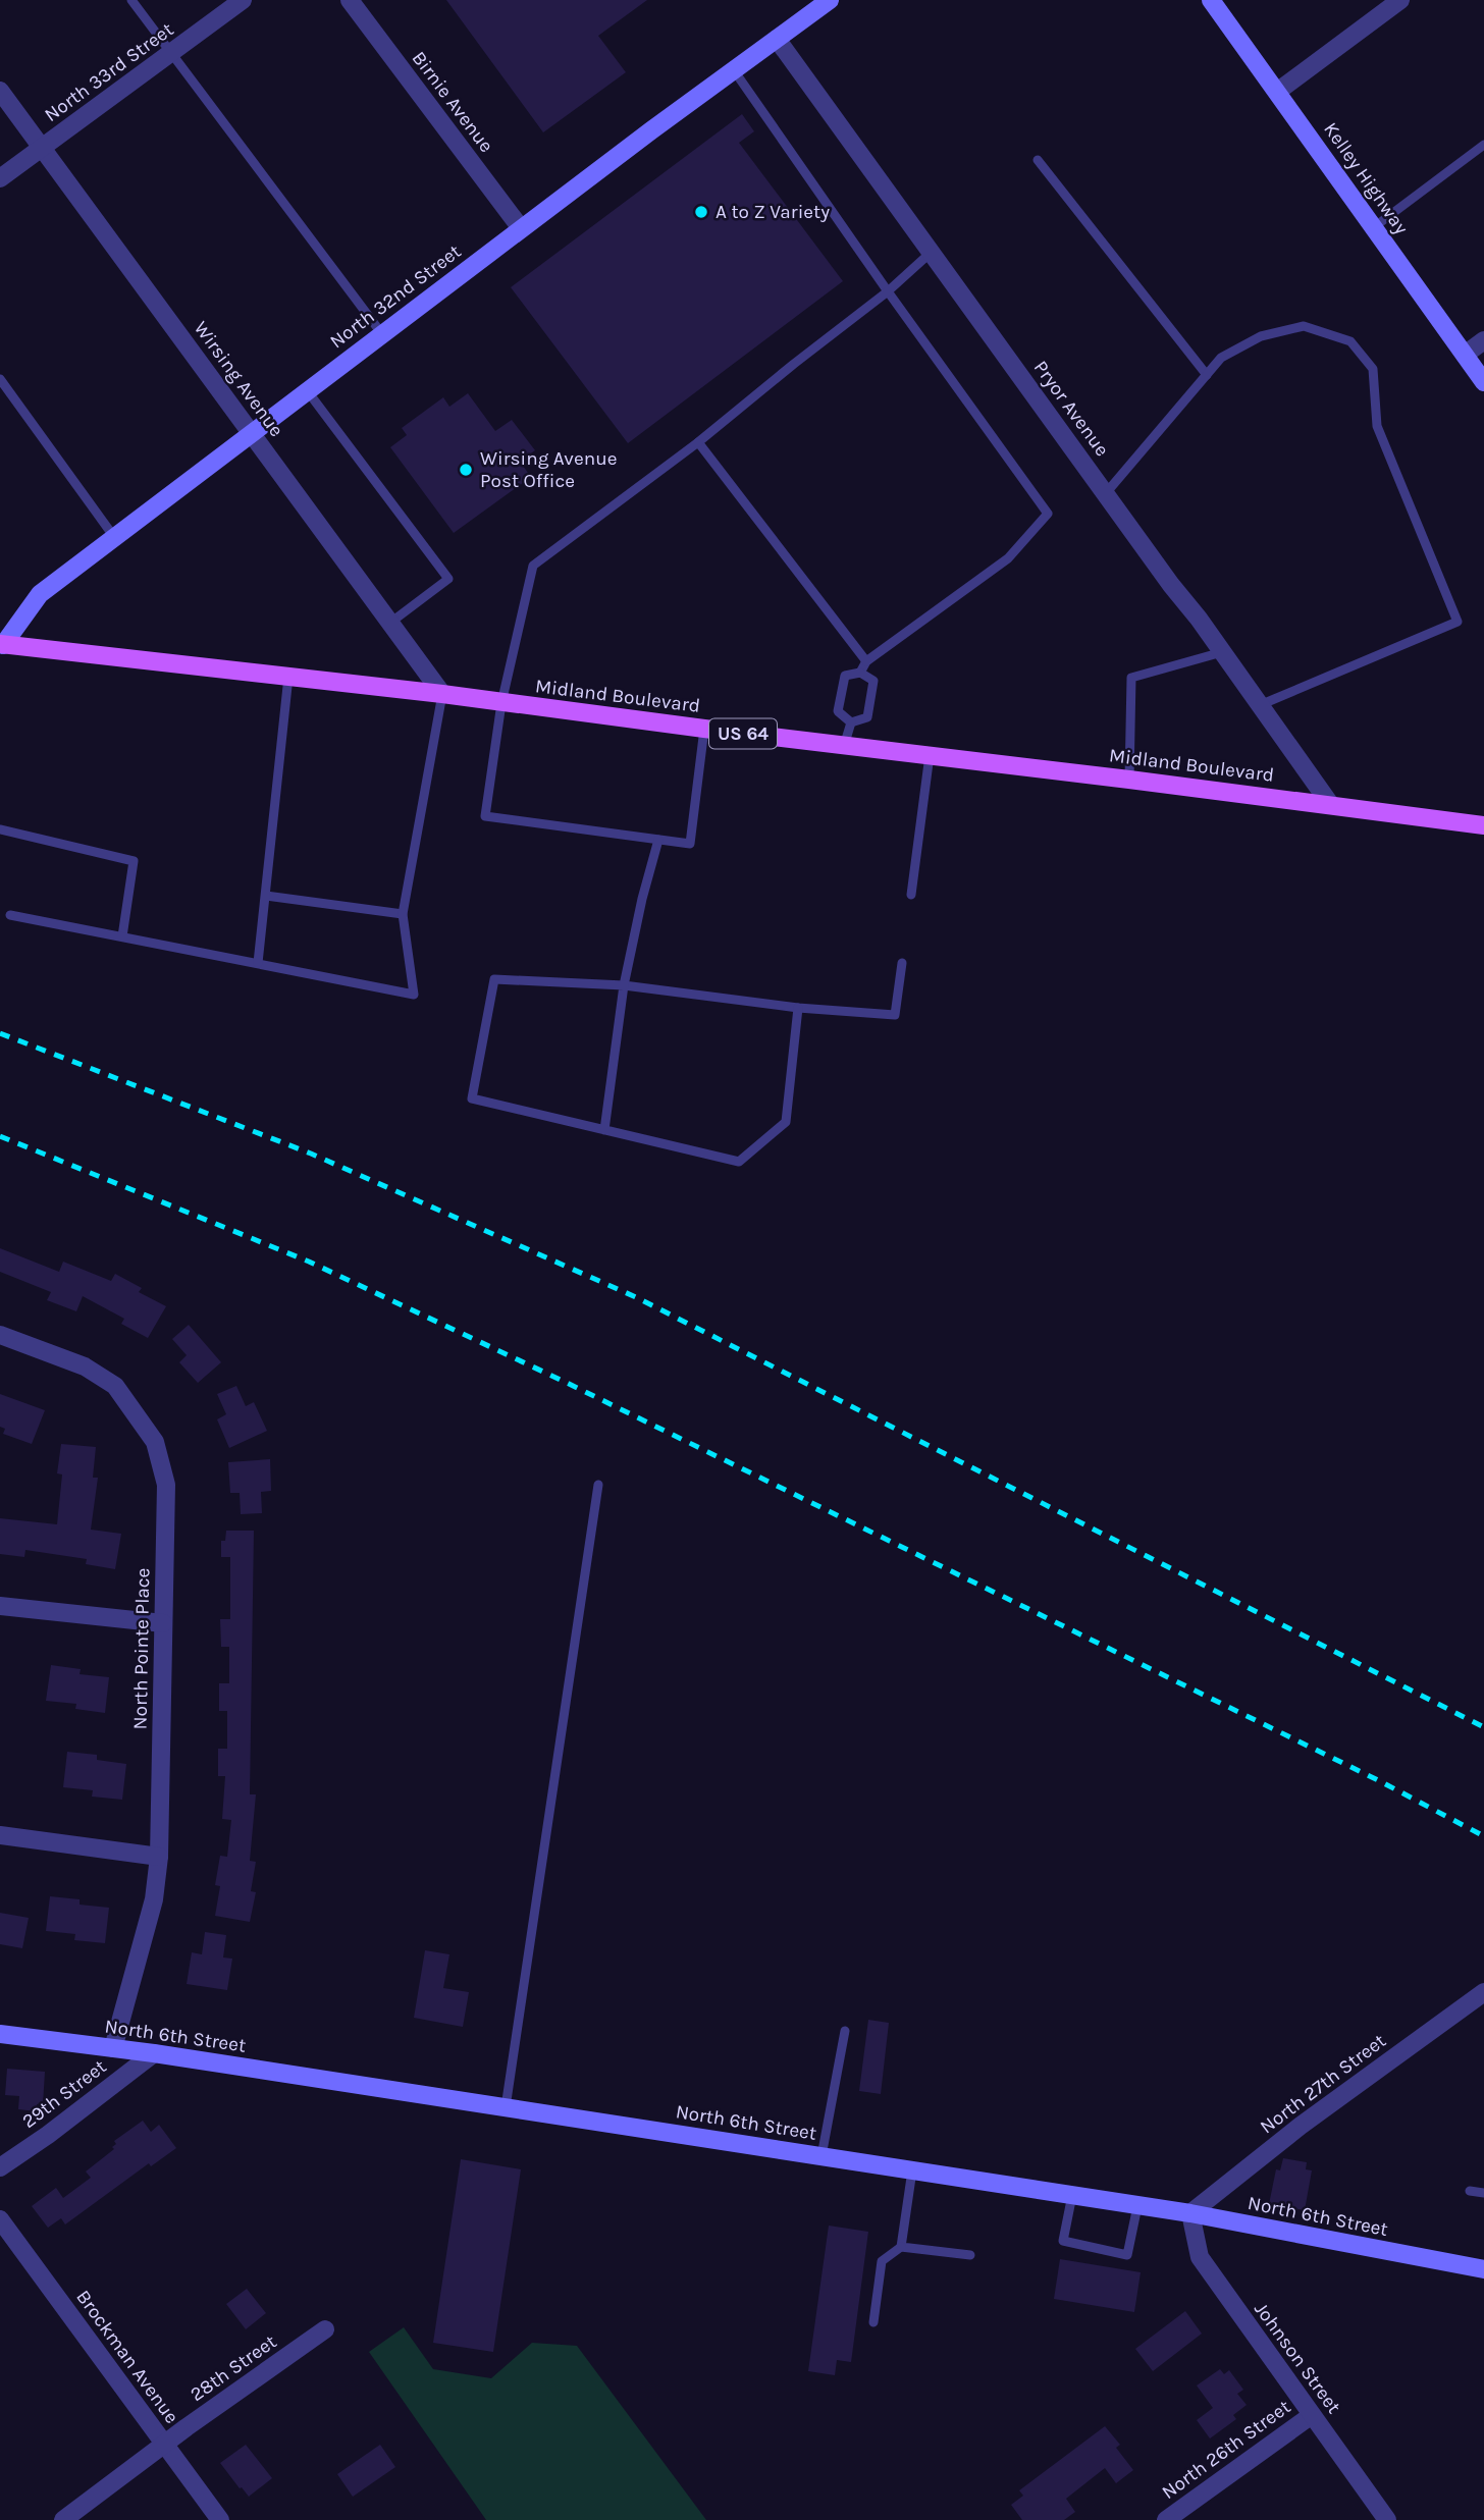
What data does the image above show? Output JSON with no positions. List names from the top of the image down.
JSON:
{
  "streets": {
    "main road": ["Midland Boulevard", "US 64"],
    "street": [
      "North 33rd Street",
      "Birnie Avenue",
      "Kelley Highway",
      "North 32nd Street",
      "Wirsing Avenue",
      "Pryor Avenue",
      "North Pointe Place",
      "North 6th Street",
      "North 27th Street",
      "29th Street",
      "Brockman Avenue",
      "Johnson Street",
      "28th Street",
      "North 26th Street"
    ]
  },
  "crossings": [
    ["North 33rd Street", "Wirsing Avenue"],
    ["Birnie Avenue", "North 32nd Street"],
    ["North 32nd Street", "Wirsing Avenue"],
    ["North 32nd Street", "Pryor Avenue"],
    ["North 32nd Street", "Midland Boulevard"],
    ["Wirsing Avenue", "Midland Boulevard"],
    ["Pryor Avenue", "Midland Boulevard"],
    ["North Pointe Place", "North 6th Street"],
    ["North 6th Street", "North 27th Street"],
    ["North 6th Street", "29th Street"],
    ["North 6th Street", "Johnson Street"],
    ["North 27th Street", "Johnson Street"],
    ["Brockman Avenue", "28th Street"],
    ["Johnson Street", "North 26th Street"]
  ],
  "places": ["A to Z Variety", "Wirsing Avenue Post Office"]
}
